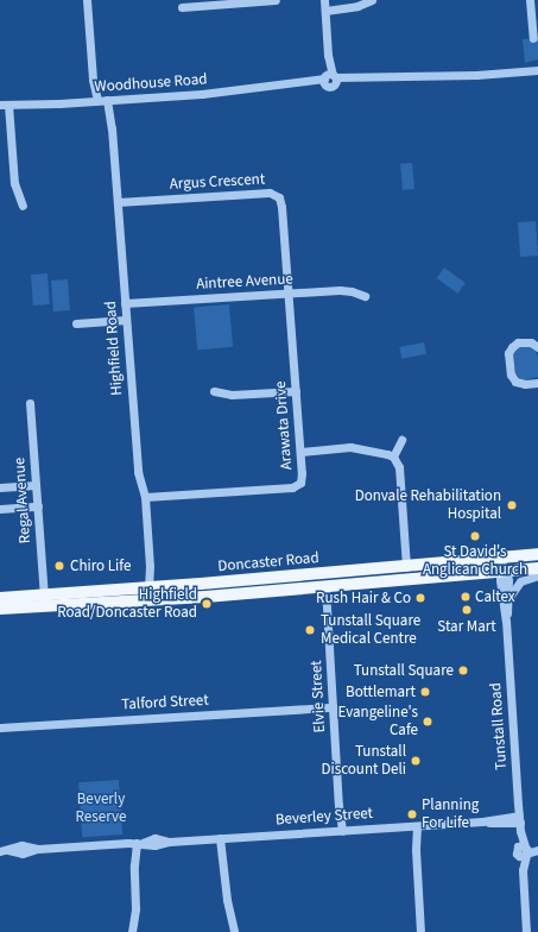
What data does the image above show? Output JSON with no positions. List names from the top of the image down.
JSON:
{
  "streets": {
    "main road": ["Doncaster Road"],
    "street": [
      "Woodhouse Road",
      "Argus Crescent",
      "Aintree Avenue",
      "Highfield Road",
      "Arawata Drive",
      "Regal Avenue",
      "Elvie Street",
      "Talford Street",
      "Tunstall Road",
      "Beverley Street"
    ]
  },
  "crossings": [
    ["Woodhouse Road", "Highfield Road"],
    ["Argus Crescent", "Aintree Avenue"],
    ["Argus Crescent", "Highfield Road"],
    ["Argus Crescent", "Arawata Drive"],
    ["Aintree Avenue", "Highfield Road"],
    ["Aintree Avenue", "Arawata Drive"],
    ["Highfield Road", "Arawata Drive"],
    ["Highfield Road", "Doncaster Road"],
    ["Regal Avenue", "Doncaster Road"],
    ["Doncaster Road", "Elvie Street"],
    ["Doncaster Road", "Tunstall Road"],
    ["Elvie Street", "Talford Street"],
    ["Elvie Street", "Beverley Street"],
    ["Tunstall Road", "Beverley Street"]
  ],
  "parks": ["Beverly Reserve"],
  "places": [
    "Donvale Rehabilitation Hospital",
    "St David's Anglican Church",
    "Chiro Life",
    "Caltex",
    "Rush Hair & Co",
    "Highfield Road/Doncaster Road",
    "Star Mart",
    "Tunstall Square Medical Centre",
    "Tunstall Square",
    "Bottlemart",
    "Evangeline's Cafe",
    "Tunstall Discount Deli",
    "Planning For Life"
  ]
}
